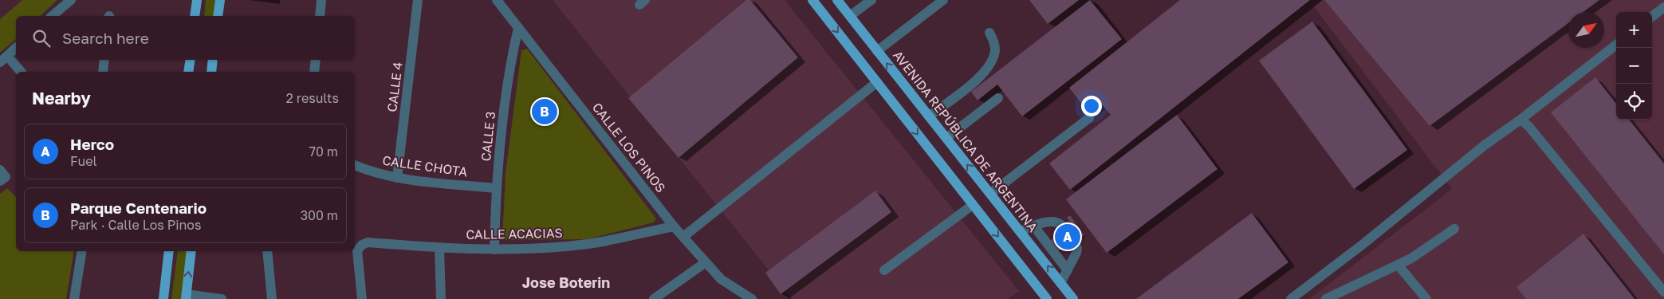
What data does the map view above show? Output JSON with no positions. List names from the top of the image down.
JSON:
{
  "streets": {
    "main road": ["AVENIDA REPÚBLICA DE ARGENTINA"],
    "street": [
      "CALLE 4",
      "CALLE 3",
      "CALLE LOS PINOS",
      "CALLE CHOTA",
      "CALLE ACACIAS"
    ]
  },
  "crossings": [
    ["CALLE 4", "CALLE CHOTA"],
    ["CALLE 3", "CALLE LOS PINOS"],
    ["CALLE 3", "CALLE CHOTA"],
    ["CALLE 3", "CALLE ACACIAS"],
    ["CALLE LOS PINOS", "CALLE ACACIAS"]
  ],
  "districts": ["Jose Boterin"],
  "north": "top right",
  "page": {
    "map_buttons": ["+", "−"],
    "search": "Search here",
    "heading": ["Nearby", "2 results"],
    "pins": ["B", "A"],
    "list": [
      {
        "mark": "A",
        "name": "Herco",
        "note": "Fuel",
        "value": "70 m"
      },
      {
        "mark": "B",
        "name": "Parque Centenario",
        "note": "Park · Calle Los Pinos",
        "value": "300 m"
      }
    ]
  }
}
